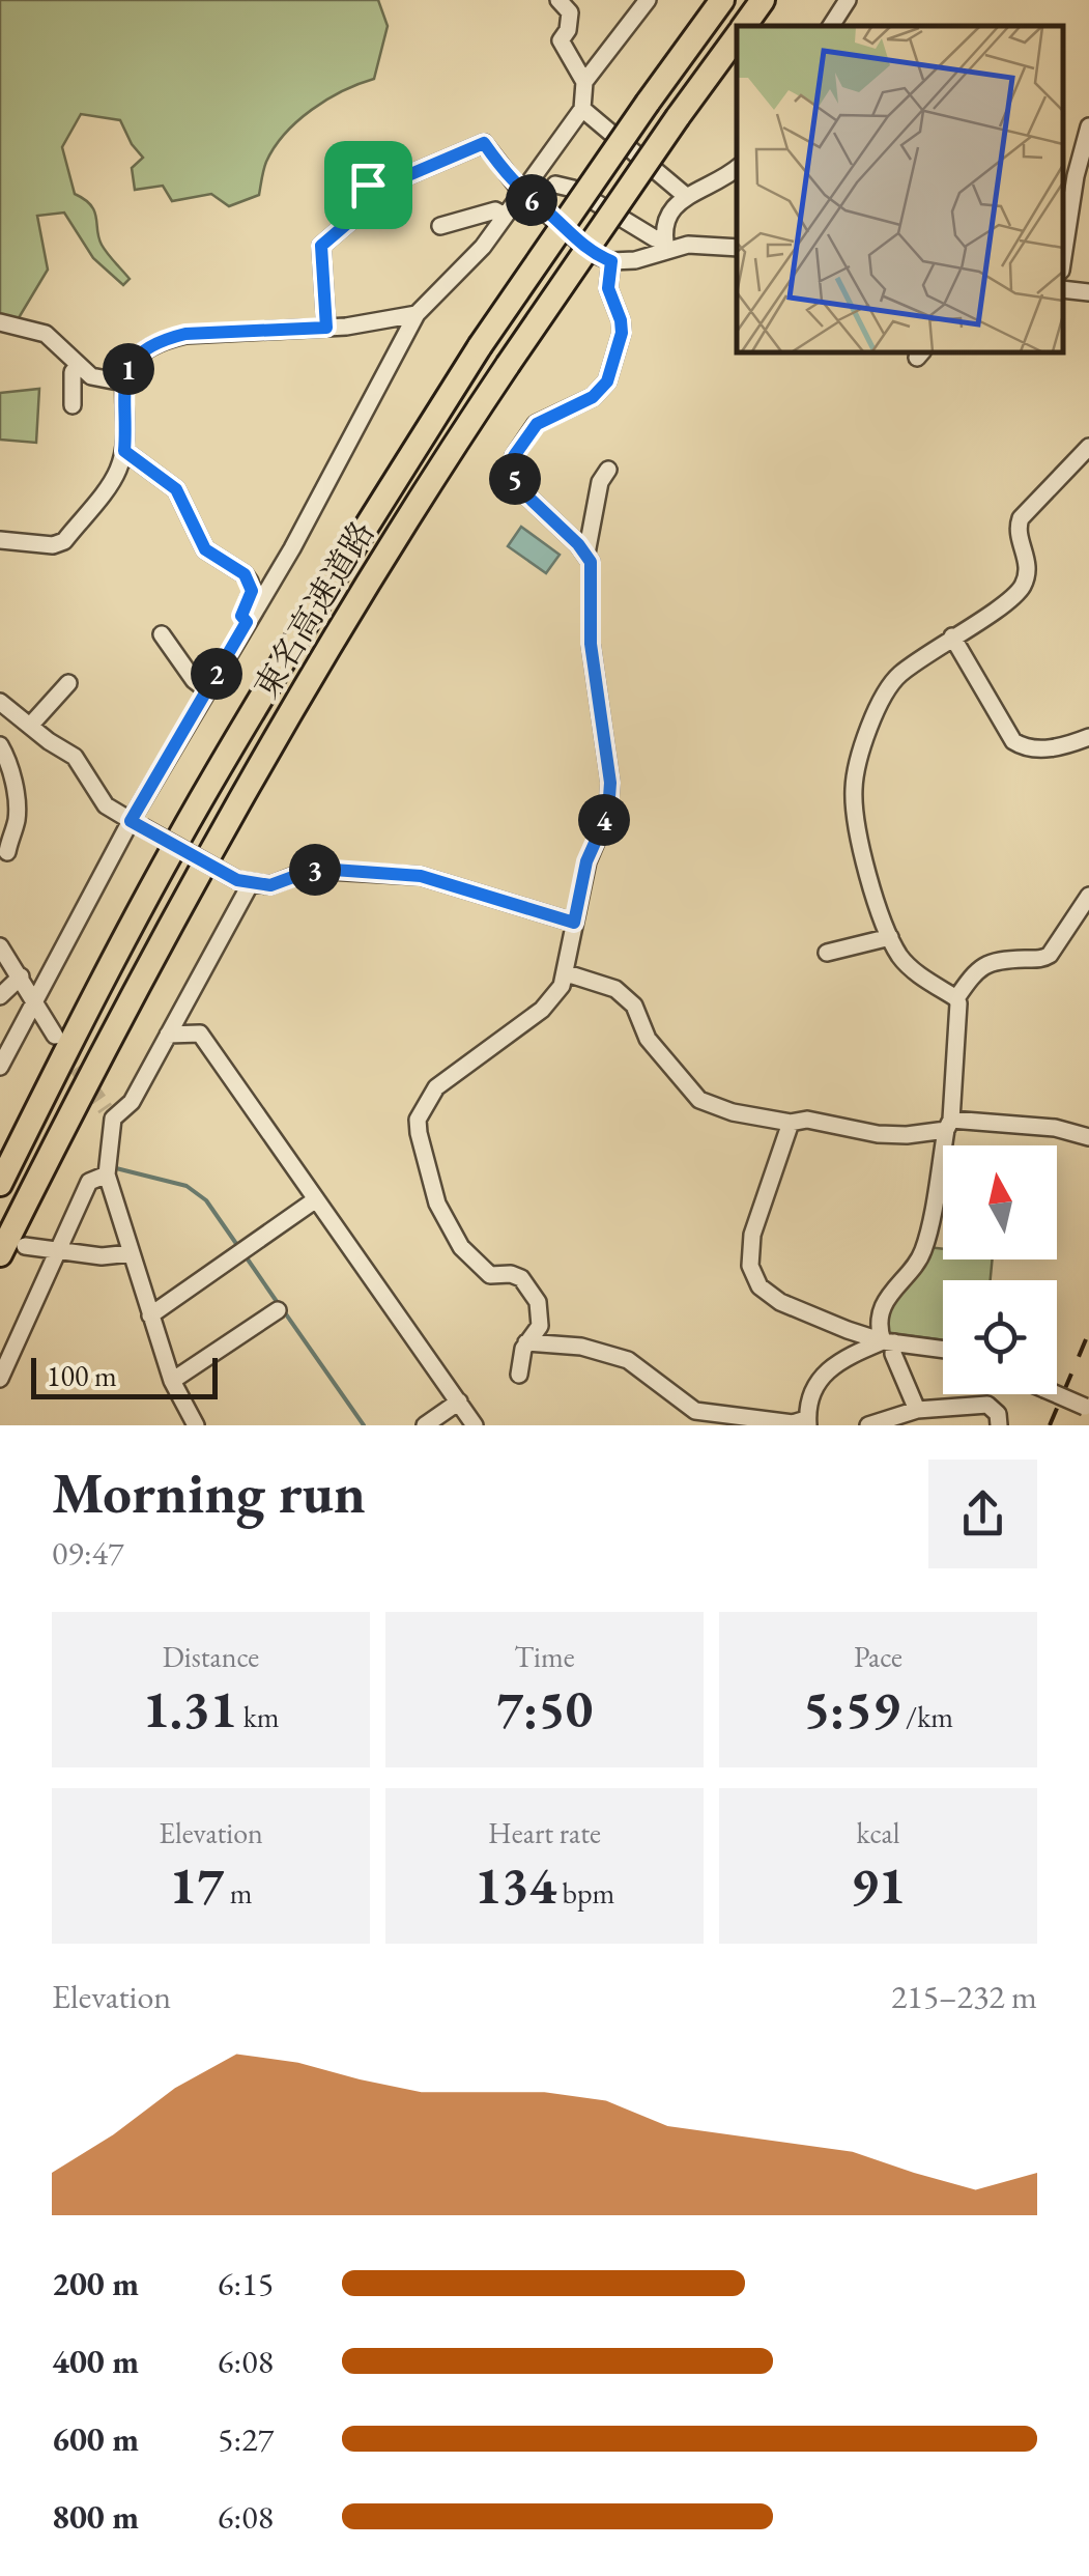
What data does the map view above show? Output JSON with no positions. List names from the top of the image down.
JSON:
{
  "streets": {
    "highway": ["東名高速道路"]
  },
  "scale_bar": "100 m",
  "north": "top",
  "page": {
    "pins": [
      "6",
      "1",
      "5",
      "2",
      "4",
      "3"
    ],
    "scale": "100 m",
    "heading": ["Morning run", "09:47"],
    "stats": [
      ["Distance", "1.31 km"],
      ["Time", "7:50"],
      ["Pace", "5:59 /km"],
      ["Elevation", "17 m"],
      ["Heart rate", "134 bpm"],
      ["kcal", "91"]
    ],
    "chart": ["Elevation", "215–232 m"],
    "list": [
      {
        "name": "200 m",
        "note": "6:15"
      },
      {
        "name": "400 m",
        "note": "6:08"
      },
      {
        "name": "600 m",
        "note": "5:27"
      },
      {
        "name": "800 m",
        "note": "6:08"
      }
    ]
  }
}
